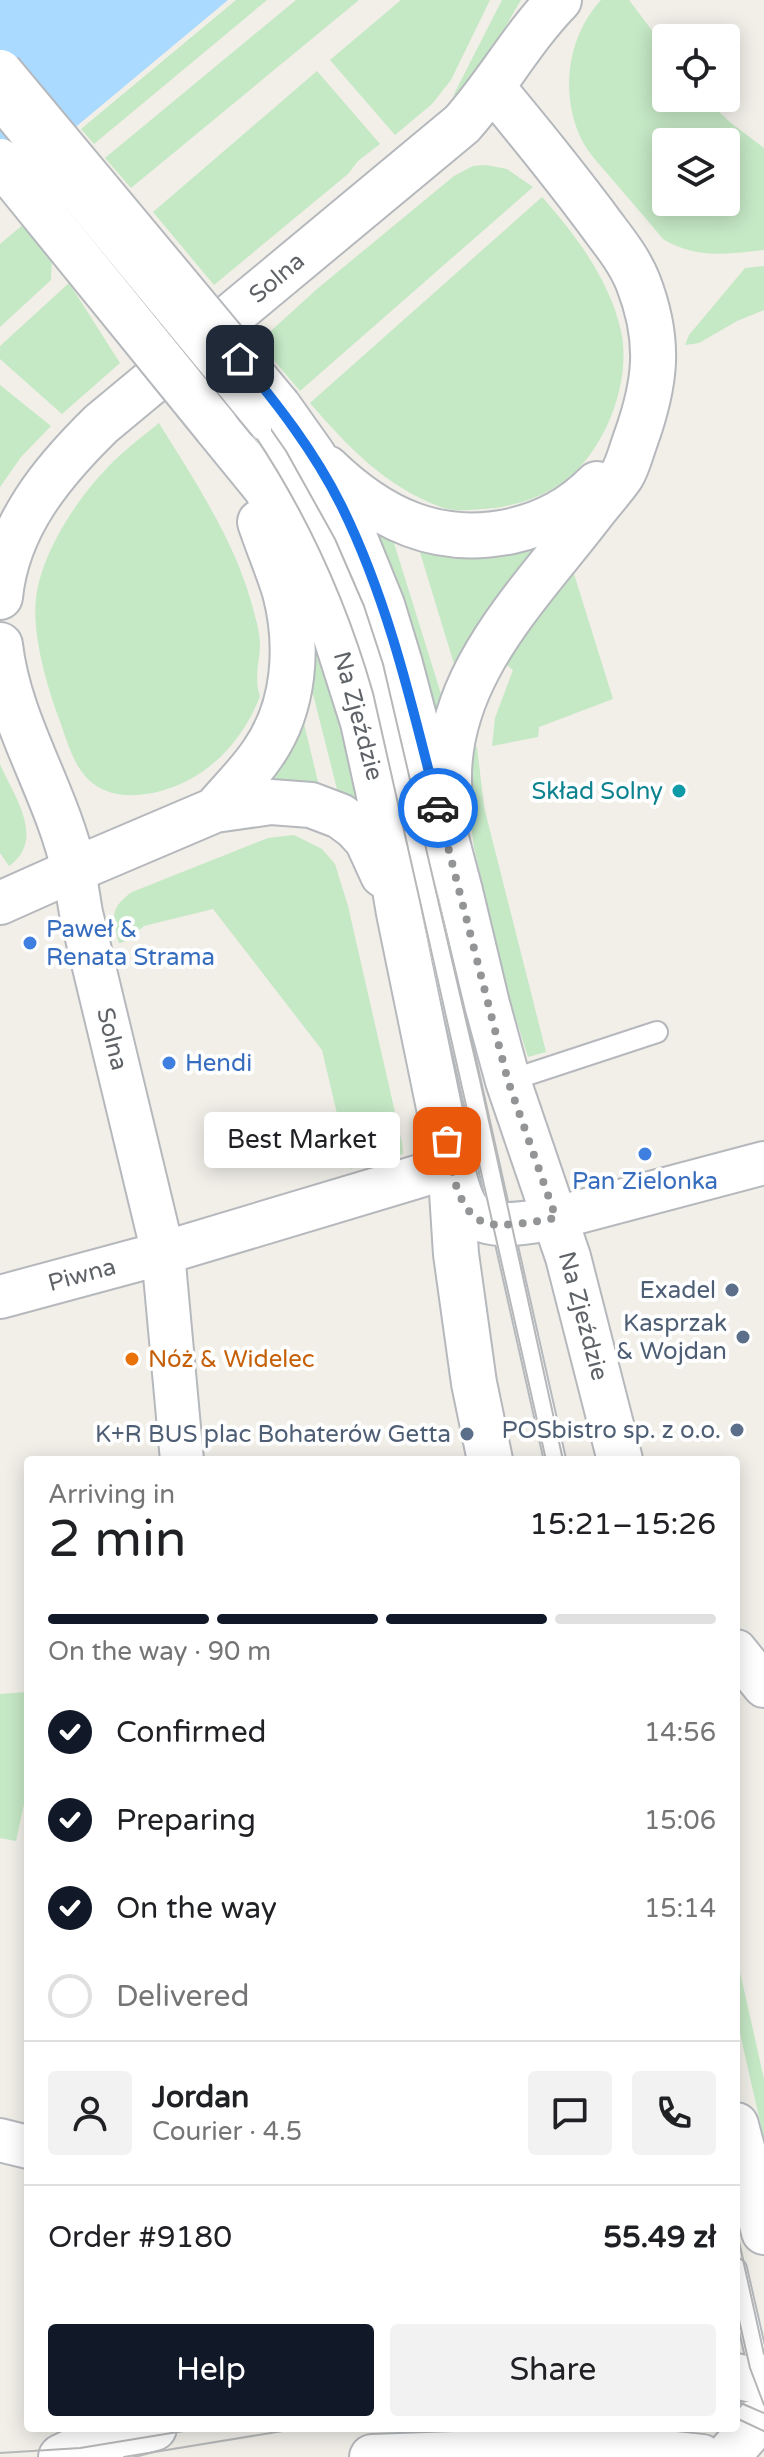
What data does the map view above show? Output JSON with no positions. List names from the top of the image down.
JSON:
{
  "streets": {
    "street": ["Solna", "Na Zjeździe", "Piwna"]
  },
  "crossings": [
    ["Solna", "Piwna"],
    ["Na Zjeździe", "Piwna"]
  ],
  "places": [
    "Skład Solny",
    "Paweł & Renata Strama",
    "Hendi",
    "Best Market",
    "Pan Zielonka",
    "Exadel",
    "Kasprzak & Wojdan",
    "Nóż & Widelec",
    "POSbistro sp. z o.o.",
    "K+R BUS plac Bohaterów Getta"
  ],
  "page": {
    "bubble": "Best Market",
    "heading": ["2 min", "Arriving in", "15:21–15:26"],
    "panel": [
      "Jordan",
      "Courier · 4.5",
      "Order #9180",
      "55.49 zł"
    ],
    "bar": "On the way · 90 m",
    "list": [
      ["Confirmed", "14:56"],
      ["Preparing", "15:06"],
      ["On the way", "15:14"],
      "Delivered"
    ],
    "buttons": ["Help", "Share"]
  }
}
